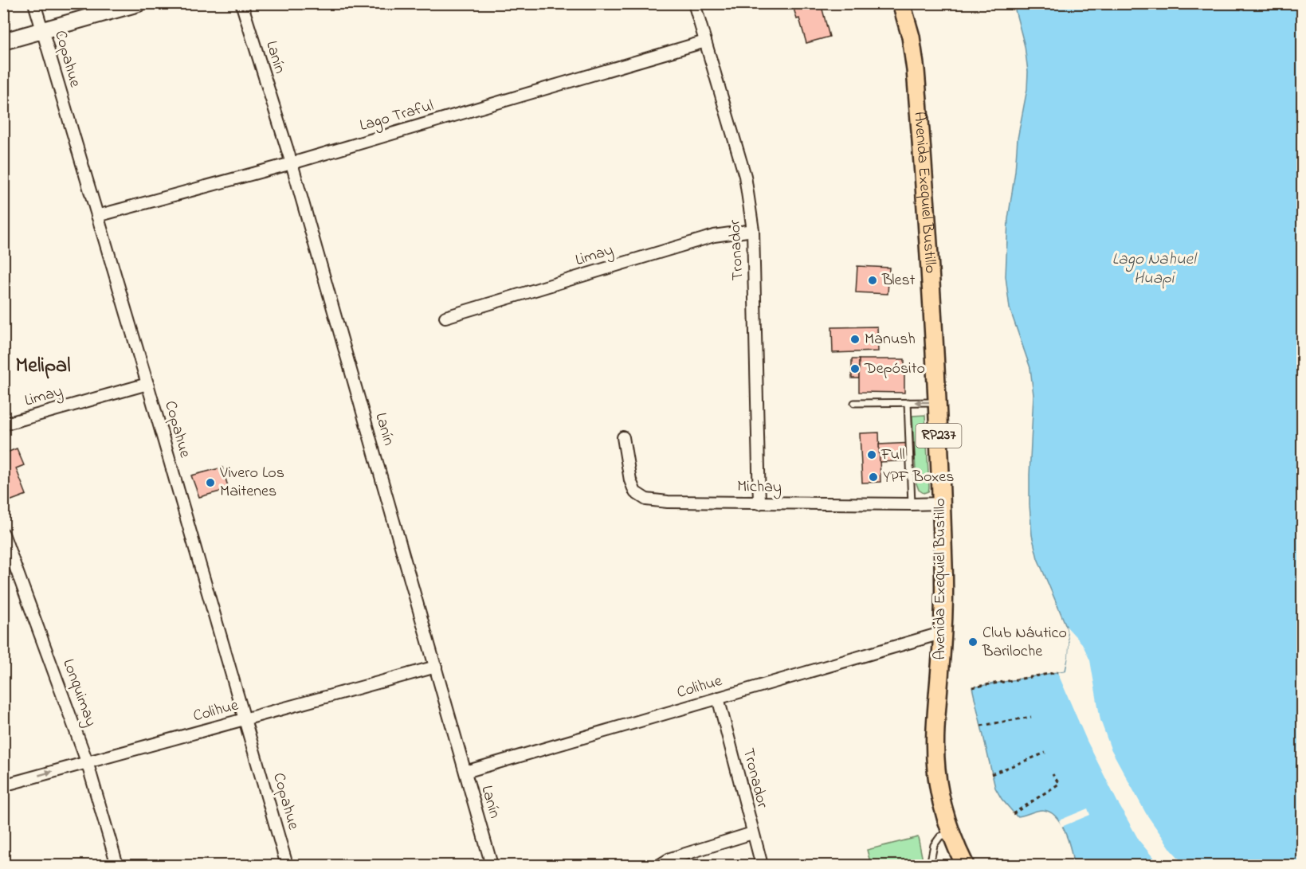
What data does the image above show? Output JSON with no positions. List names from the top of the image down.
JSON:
{
  "streets": {
    "main road": ["Avenida Exequiel Bustillo", "RP237"],
    "street": [
      "Lanín",
      "Copahue",
      "Lago Traful",
      "Tronador",
      "Limay",
      "Michay",
      "Colihue",
      "Lonquimay"
    ]
  },
  "crossings": [
    ["Lanín", "Lago Traful"],
    ["Lanín", "Colihue"],
    ["Copahue", "Lago Traful"],
    ["Copahue", "Limay"],
    ["Copahue", "Colihue"],
    ["Lago Traful", "Tronador"],
    ["Avenida Exequiel Bustillo", "Michay"],
    ["Avenida Exequiel Bustillo", "Colihue"],
    ["Tronador", "Limay"],
    ["Tronador", "Michay"],
    ["Tronador", "Colihue"],
    ["Colihue", "Lonquimay"]
  ],
  "districts": ["Melipal"],
  "water": ["Lago Nahuel Huapi"],
  "places": [
    "Blest",
    "Manush",
    "Depósito",
    "Full",
    "YPF Boxes",
    "Vivero Los Maitenes",
    "Club Náutico Bariloche"
  ]
}
